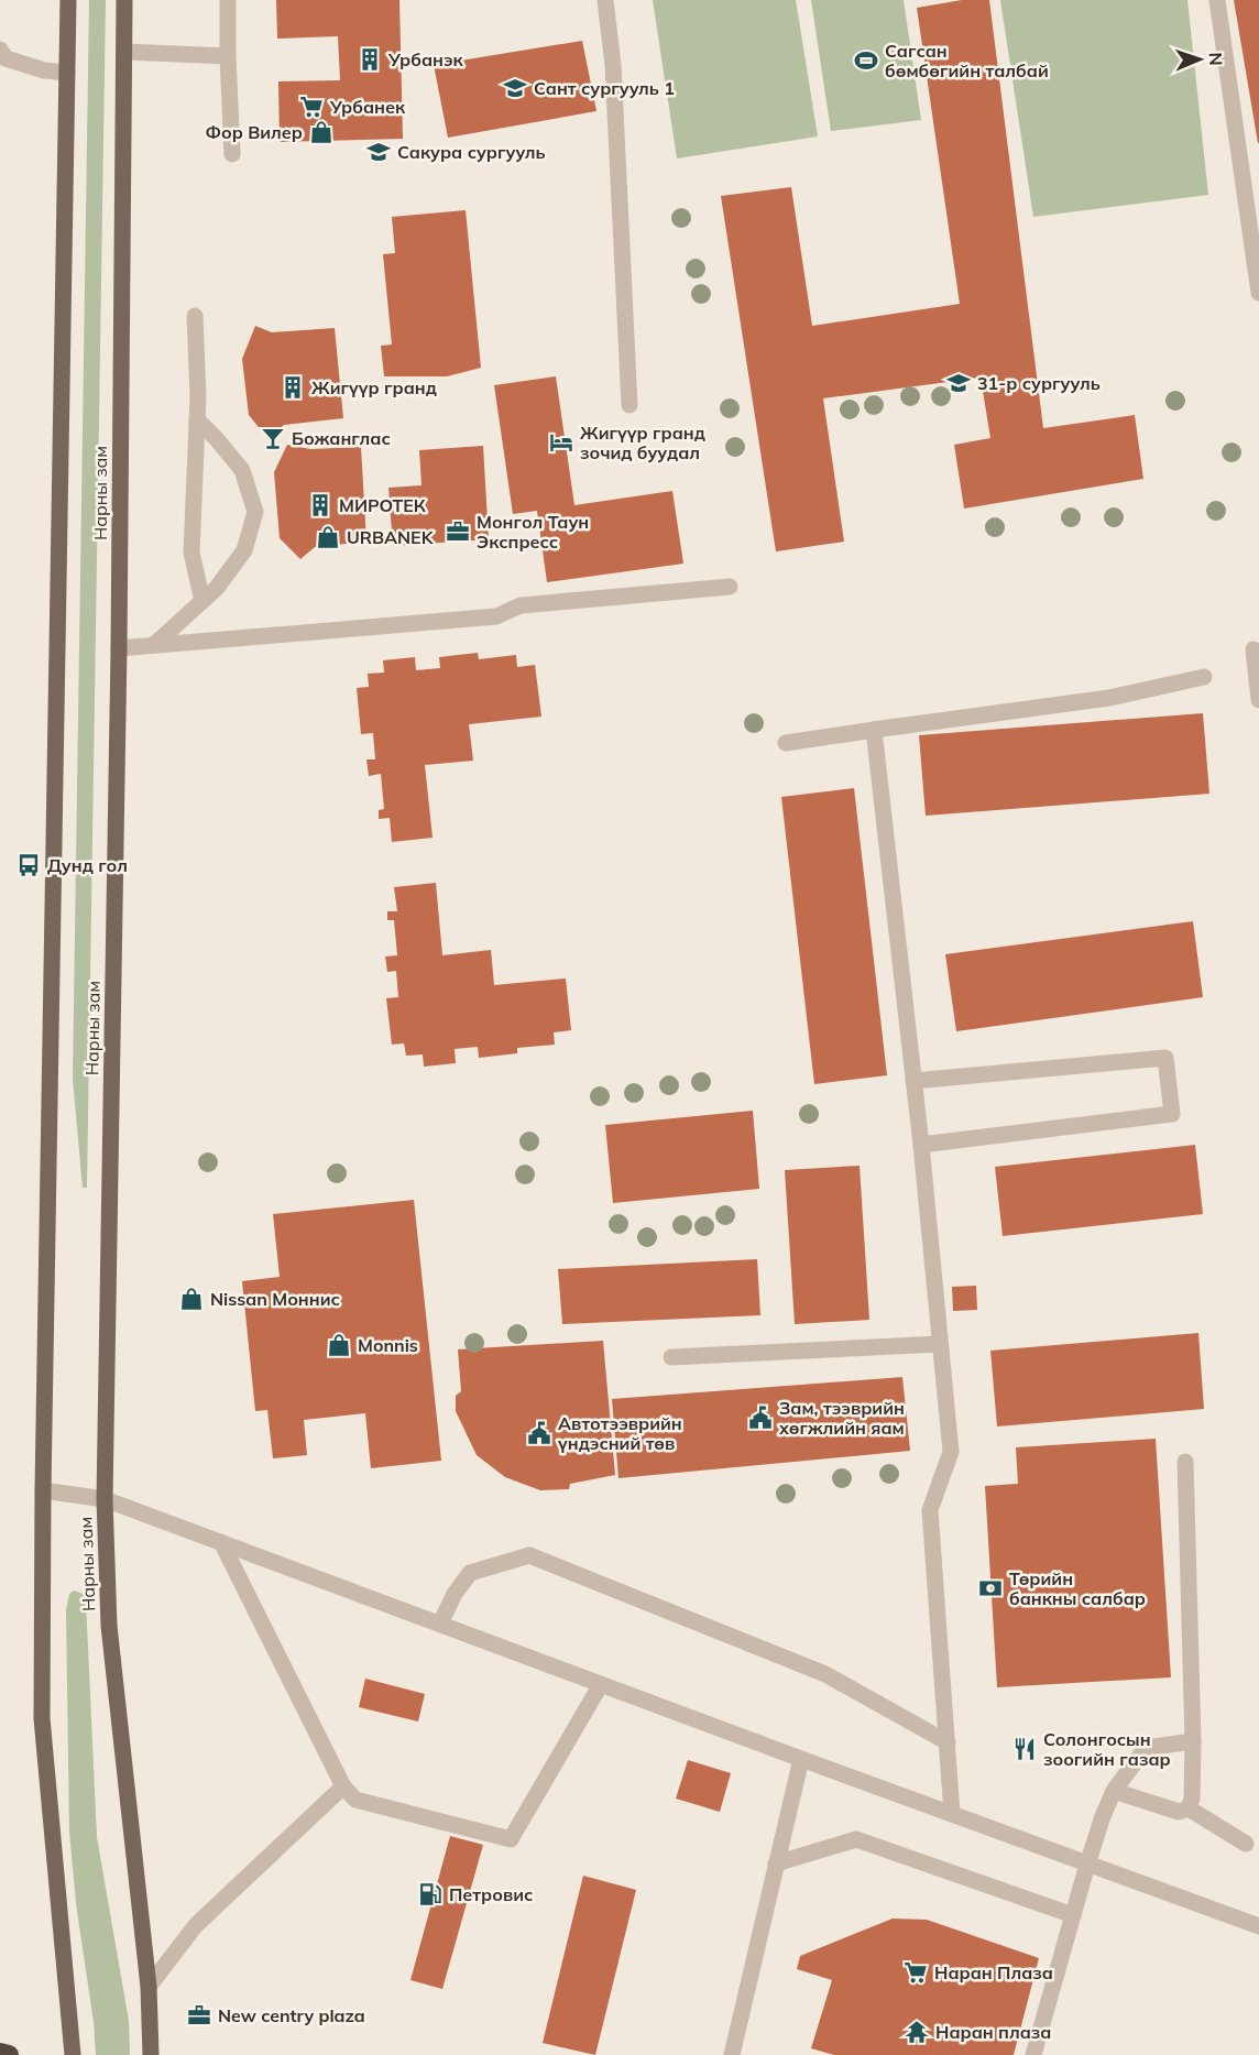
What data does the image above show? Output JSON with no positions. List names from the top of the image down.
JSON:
{
  "streets": {
    "main road": ["Нарны зам"]
  },
  "places": {
    "building": ["Урбанэк", "Жигүүр гранд", "МИРОТЕК"],
    "sports": ["Сагсан бөмбөгийн талбай"],
    "school or university": ["Сант сургууль 1", "Сакура сургууль", "31-р сургууль"],
    "supermarket": ["Урбанек", "Наран Плаза"],
    "shop": [
      "Фор Вилер",
      "URBANEK",
      "Nissan Моннис",
      "Monnis"
    ],
    "bar": ["Божанглас"],
    "hotel": ["Жигүүр гранд зочид буудал"],
    "office": ["Монгол Таун Экспресс", "New centry plaza"],
    "bus stop": ["Дунд гол"],
    "public building": ["Зам, тээврийн хөгжлийн яам", "Автотээврийн үндэсний төв"],
    "bank": ["Төрийн банкны салбар"],
    "restaurant": ["Солонгосын зоогийн газар"],
    "fuel station": ["Петровис"],
    "temple": ["Наран плаза"]
  },
  "north": "right"
}
